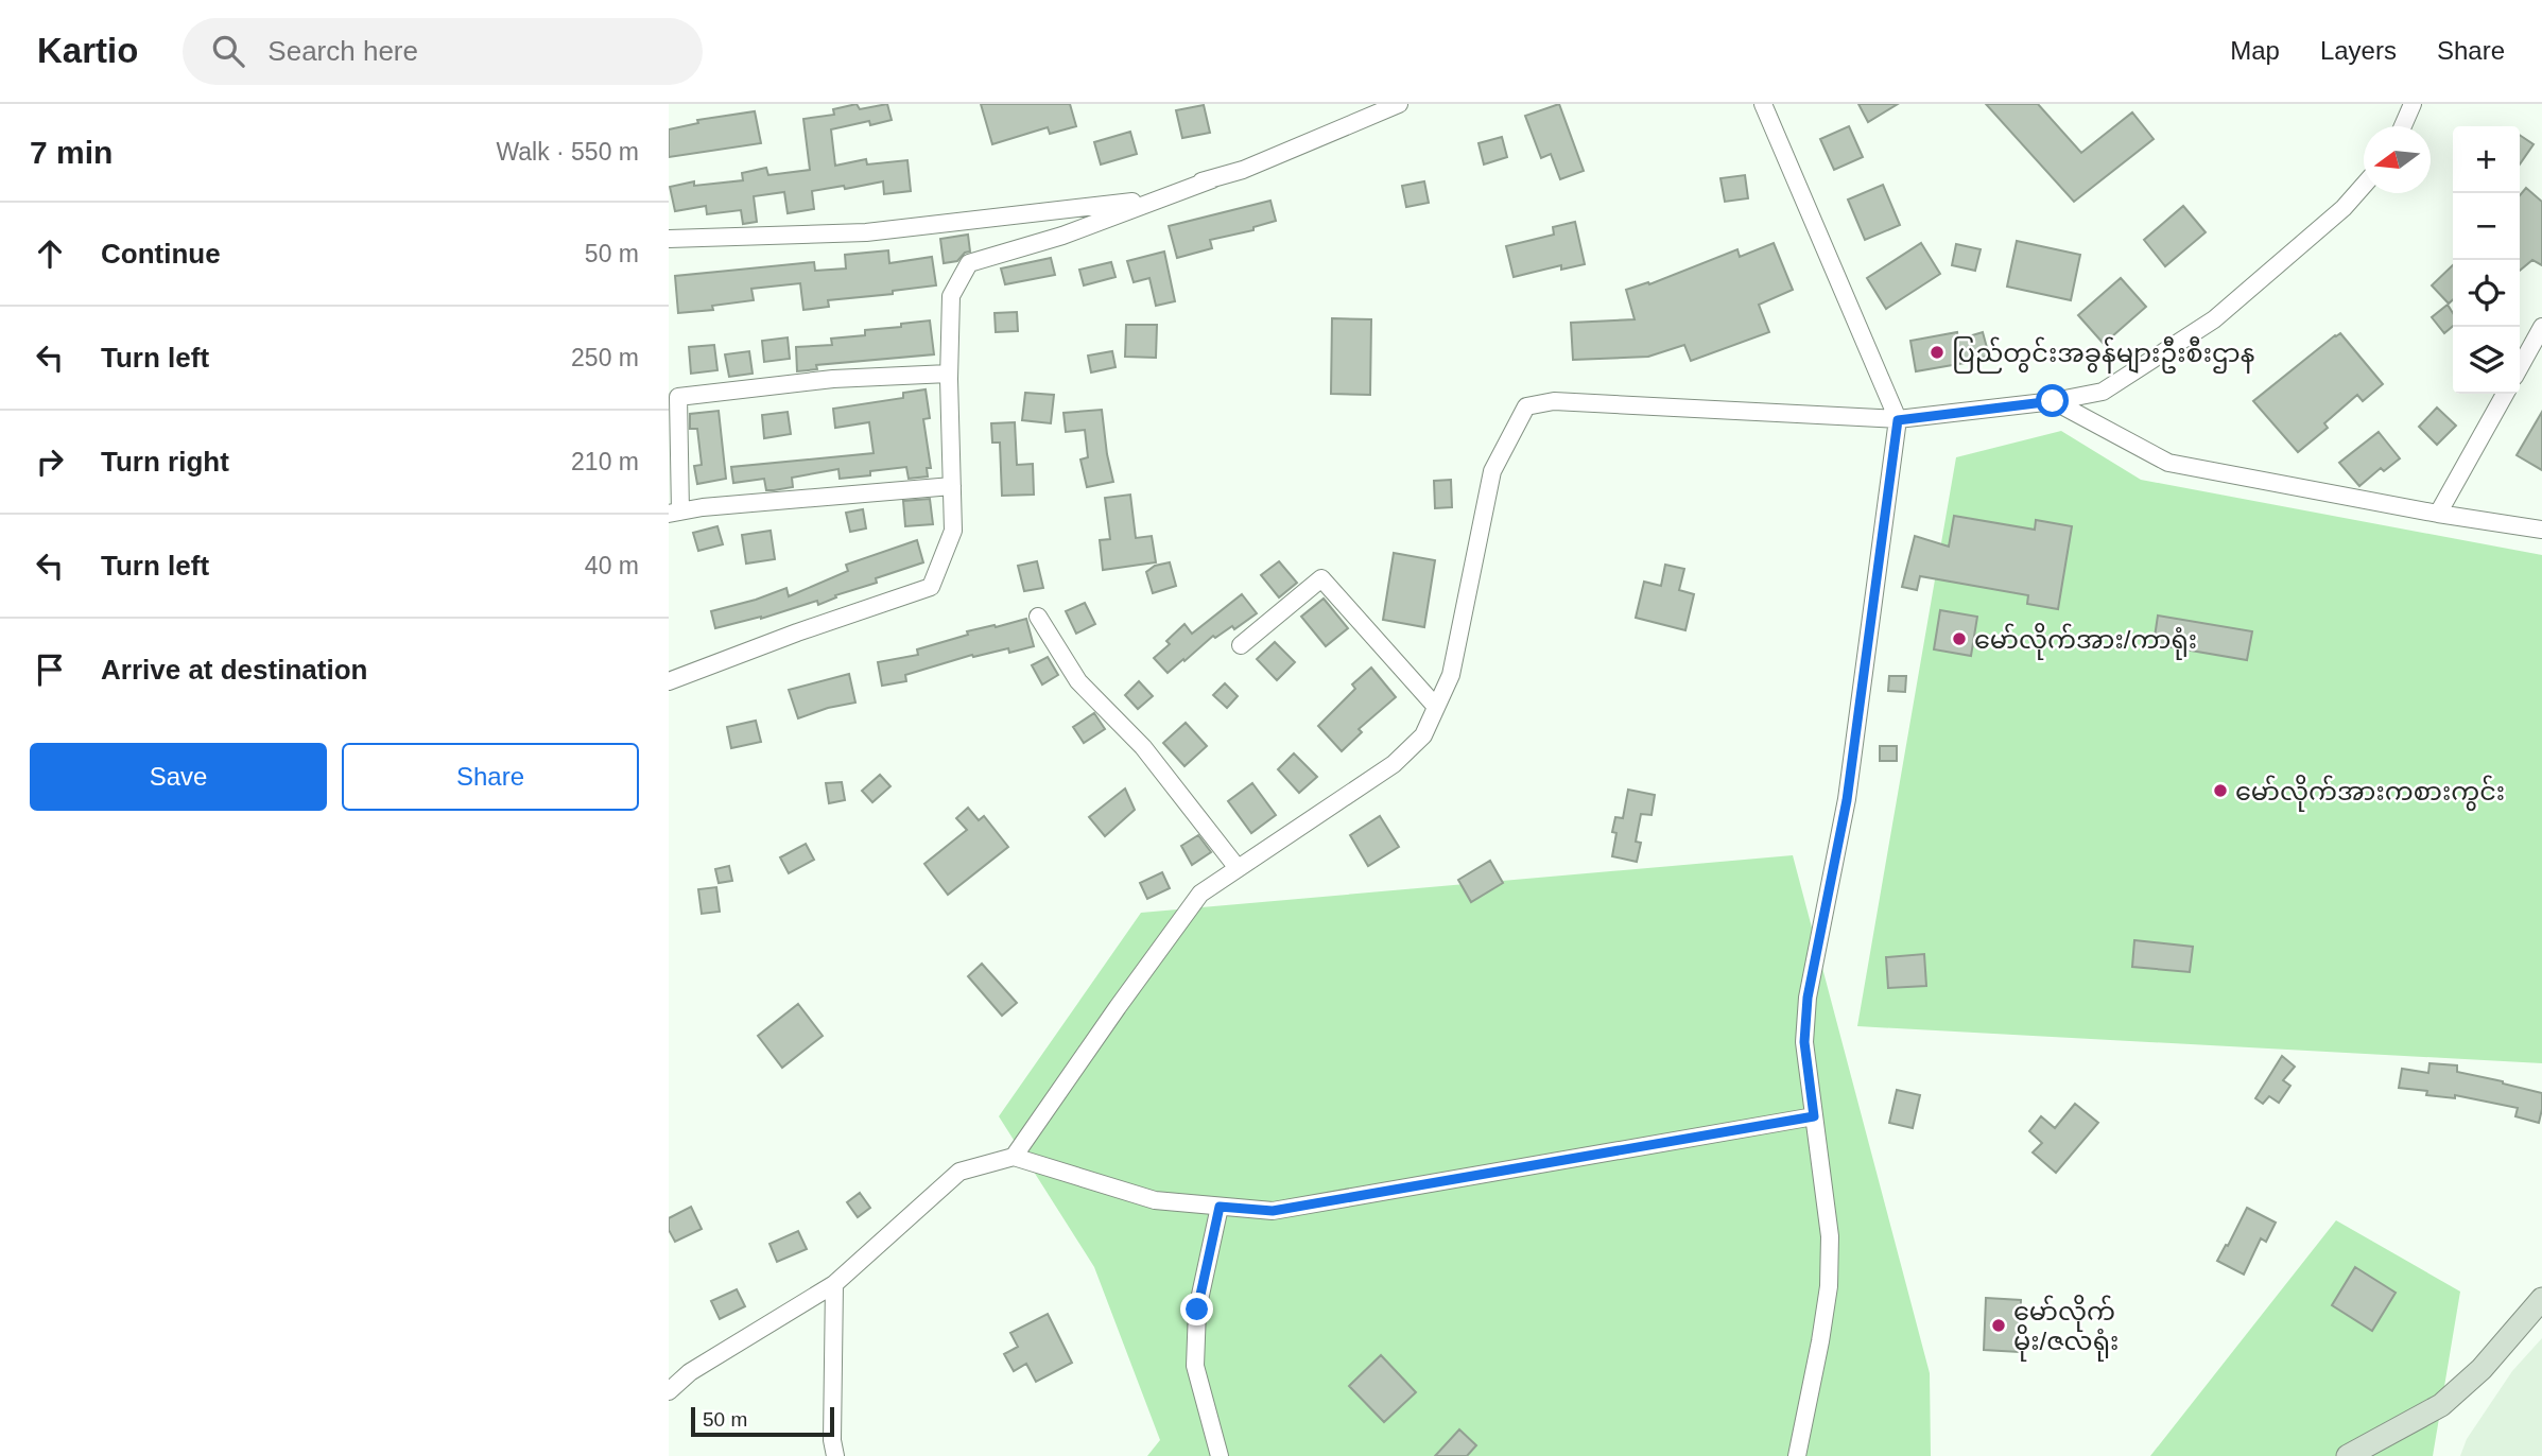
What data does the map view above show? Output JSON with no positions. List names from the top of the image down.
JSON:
{
  "places": [
    "ပြည်တွင်းအခွန်များဦးစီးဌာန",
    "မော်လိုက်အား/ကာရုံး",
    "မော်လိုက်အားကစားကွင်း",
    "မော်လိုက် မိုး/ဇလရုံး"
  ],
  "scale_bar": "50 m",
  "north": "left",
  "page": {
    "header": "Kartio",
    "search": "Search here",
    "nav": ["Map", "Layers", "Share"],
    "heading": ["7 min", "Walk · 550 m"],
    "map_buttons": ["+", "−"],
    "list": [
      ["Continue", "50 m"],
      ["Turn left", "250 m"],
      ["Turn right", "210 m"],
      ["Turn left", "40 m"],
      "Arrive at destination"
    ],
    "buttons": ["Save", "Share"],
    "scale": "50 m"
  }
}
